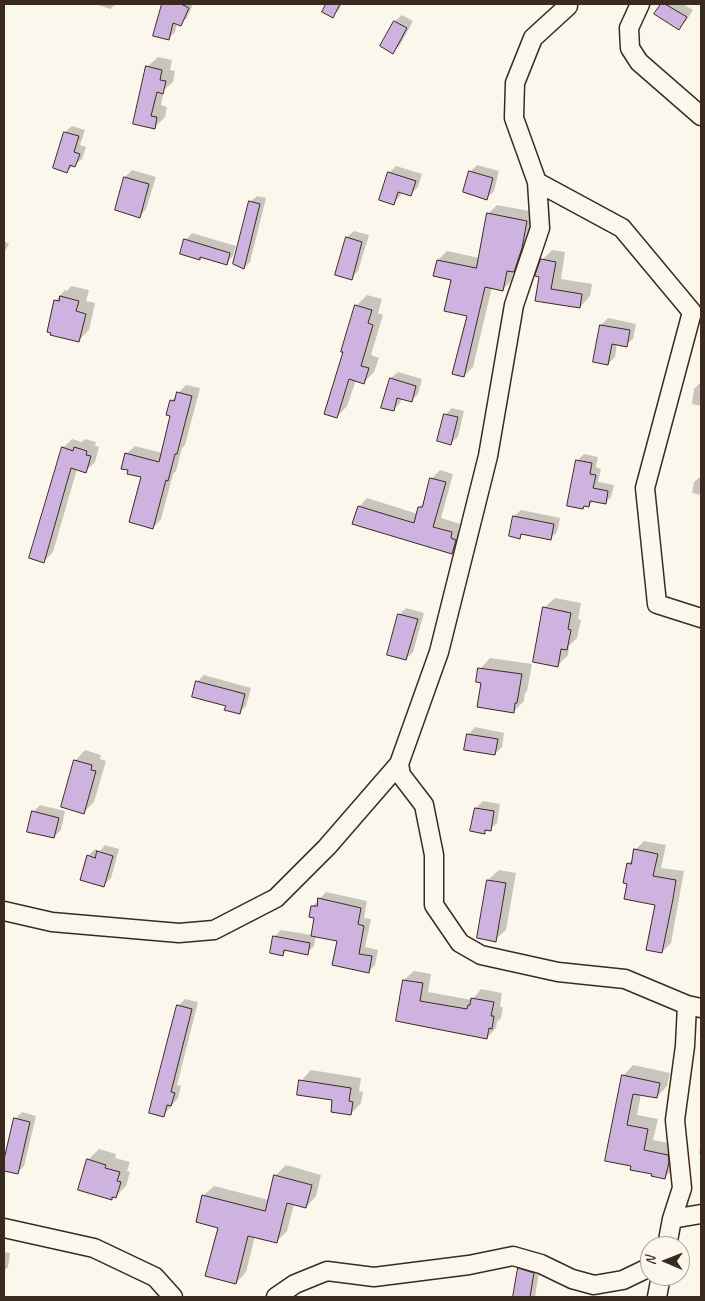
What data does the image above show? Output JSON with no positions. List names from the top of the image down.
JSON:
{
  "north": "left"
}
